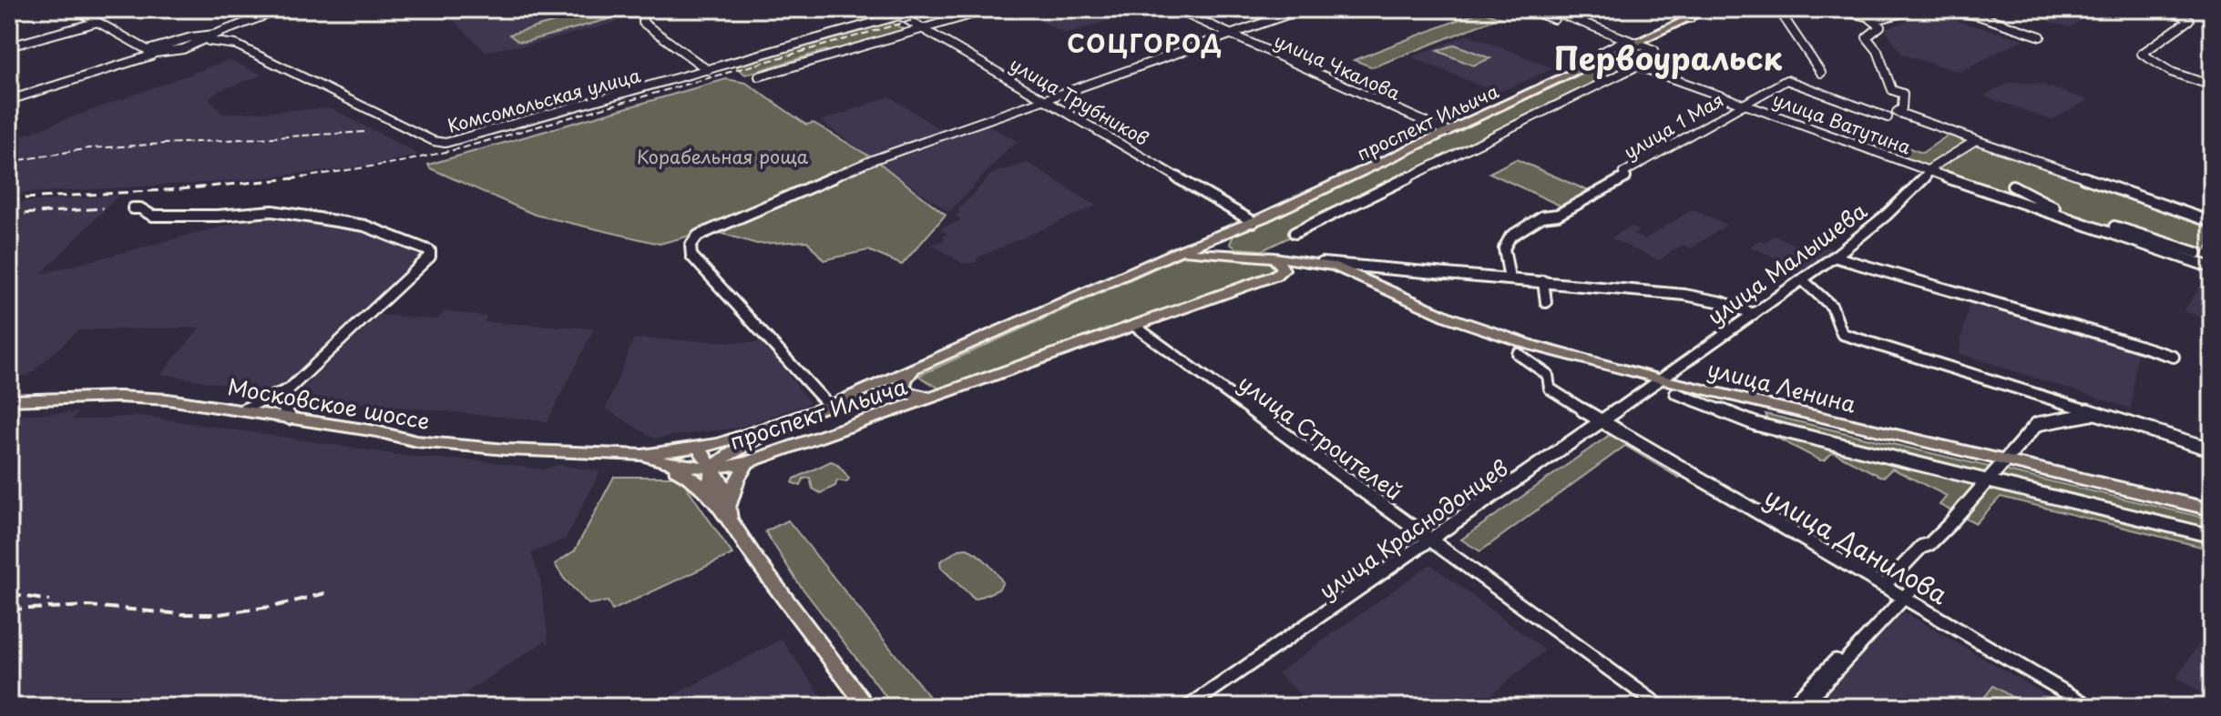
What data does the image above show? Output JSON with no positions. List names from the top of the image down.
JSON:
{
  "streets": {
    "main road": ["проспект Ильича", "улица Ленина", "Московское шоссе"],
    "street": [
      "улица Чкалова",
      "Комсомольская улица",
      "улица Трубников",
      "улица Ватутина",
      "улица 1 Мая",
      "улица Малышева",
      "улица Строителей",
      "улица Краснодонцев",
      "улица Данилова"
    ]
  },
  "crossings": [
    ["улица Чкалова", "проспект Ильича"],
    ["Комсомольская улица", "улица Трубников"],
    ["улица Трубников", "проспект Ильича"],
    ["проспект Ильича", "улица Ватутина"],
    ["проспект Ильича", "улица Ленина"],
    ["проспект Ильича", "Московское шоссе"],
    ["проспект Ильича", "улица Строителей"],
    ["улица Ватутина", "улица 1 Мая"],
    ["улица Ватутина", "улица Малышева"],
    ["улица 1 Мая", "улица Ленина"],
    ["улица Малышева", "улица Ленина"],
    ["улица Малышева", "улица Краснодонцев"],
    ["улица Ленина", "улица Краснодонцев"],
    ["улица Ленина", "улица Данилова"],
    ["улица Строителей", "улица Краснодонцев"],
    ["улица Краснодонцев", "улица Данилова"]
  ],
  "districts": ["СОЦГОРОД", "Первоуральск"],
  "parks": ["Корабельная роща"]
}
